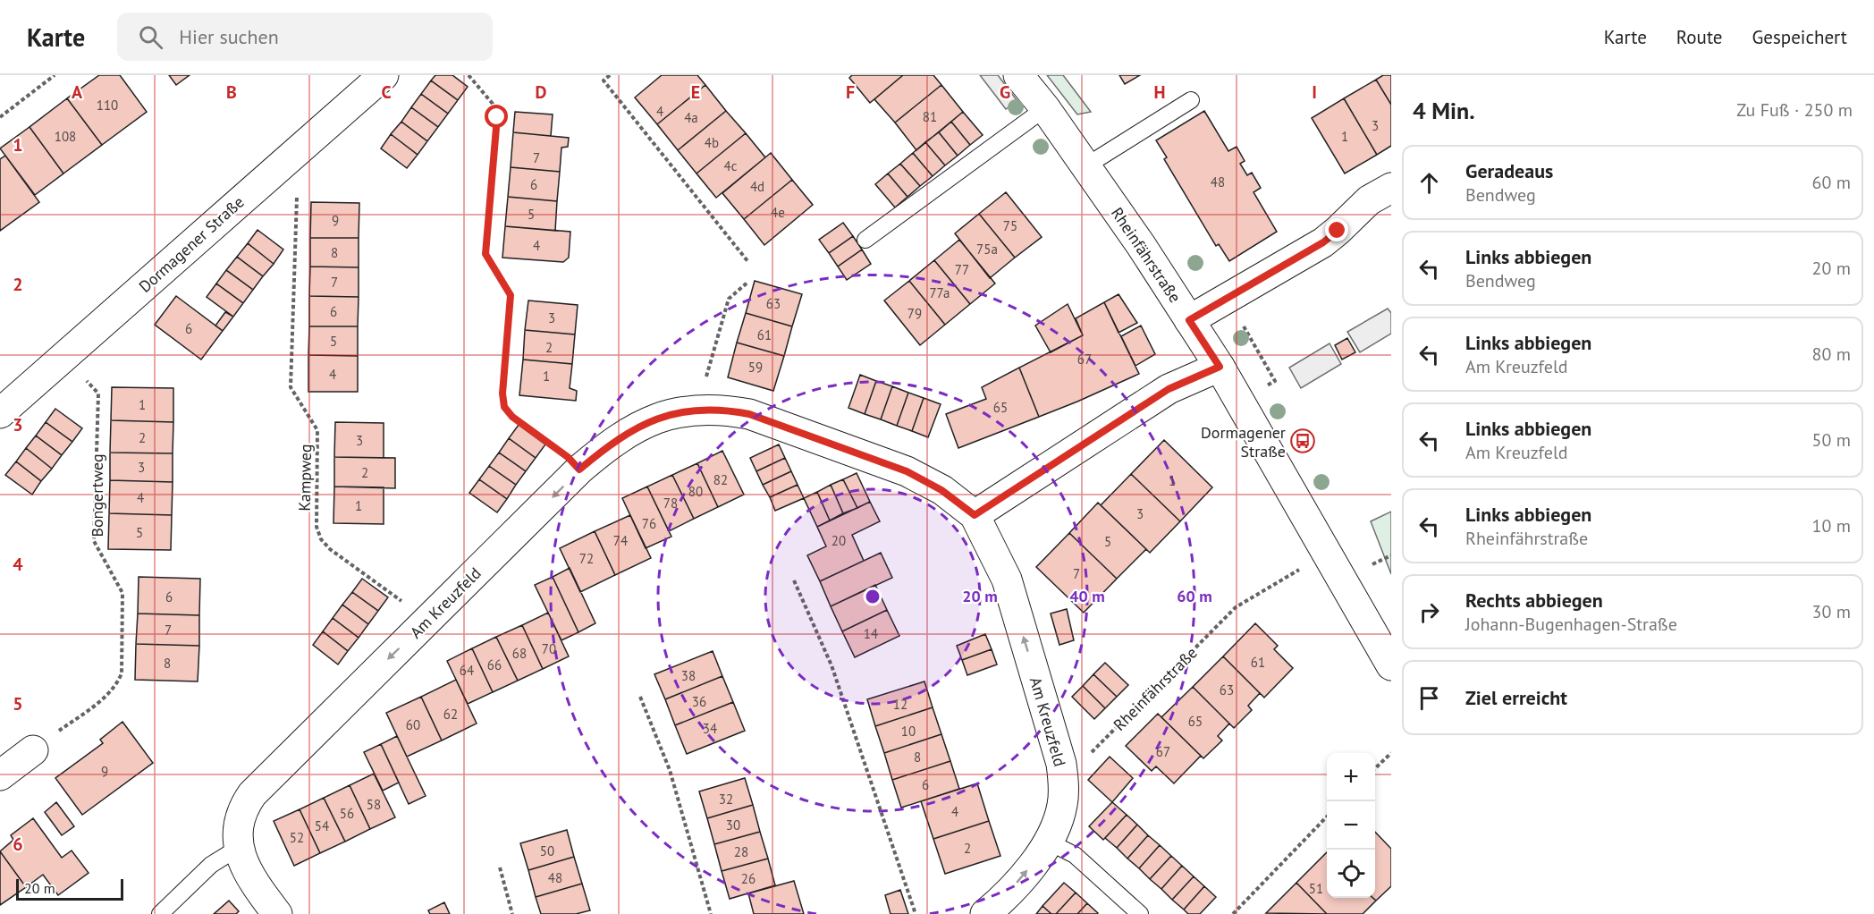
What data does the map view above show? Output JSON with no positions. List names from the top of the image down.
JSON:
{
  "streets": {
    "street": ["Dormagener Straße", "Rheinfährstraße", "Am Kreuzfeld"],
    "path": ["Kampweg", "Bongertweg"]
  },
  "crossings": [
    ["Dormagener Straße", "Kampweg"],
    ["Dormagener Straße", "Bongertweg"],
    ["Rheinfährstraße", "Am Kreuzfeld"],
    ["Kampweg", "Am Kreuzfeld"]
  ],
  "places": {
    "bus stop": ["Dormagener Straße"]
  },
  "house_numbers": [
    "110",
    "4",
    "81",
    "4a",
    "3",
    "108",
    "1",
    "4b",
    "7",
    "4c",
    "48",
    "6",
    "4d",
    "4e",
    "5",
    "9",
    "75",
    "4",
    "75a",
    "8",
    "77",
    "7",
    "77a",
    "63",
    "6",
    "79",
    "3",
    "6",
    "61",
    "5",
    "2",
    "67",
    "59",
    "4",
    "1",
    "1",
    "65",
    "2",
    "3",
    "3",
    "2",
    "82",
    "1",
    "80",
    "4",
    "78",
    "1",
    "3",
    "76",
    "5",
    "74",
    "20",
    "5",
    "72",
    "7",
    "6",
    "7",
    "14",
    "70",
    "68",
    "61",
    "8",
    "66",
    "64",
    "38",
    "63",
    "36",
    "12",
    "62",
    "65",
    "60",
    "34",
    "10",
    "67",
    "8",
    "9",
    "6",
    "32",
    "58",
    "4",
    "56",
    "30",
    "54",
    "52",
    "2",
    "50",
    "28",
    "48",
    "26",
    "51"
  ],
  "scale_bar": "20 m",
  "page": {
    "header": "Karte",
    "search": "Hier suchen",
    "nav": ["Karte", "Route", "Gespeichert"],
    "heading": ["4 Min.", "Zu Fuß · 250 m"],
    "list": [
      ["Geradeaus", "Bendweg", "60 m"],
      ["Links abbiegen", "Bendweg", "20 m"],
      ["Links abbiegen", "Am Kreuzfeld", "80 m"],
      ["Links abbiegen", "Am Kreuzfeld", "50 m"],
      ["Links abbiegen", "Rheinfährstraße", "10 m"],
      ["Rechts abbiegen", "Johann-Bugenhagen-Straße", "30 m"],
      "Ziel erreicht"
    ],
    "map_buttons": ["+", "−"],
    "scale": "20 m"
  },
  "grid": {
    "columns": [
      "A",
      "B",
      "C",
      "D",
      "E",
      "F",
      "G",
      "H",
      "I"
    ],
    "rows": [
      "1",
      "2",
      "3",
      "4",
      "5",
      "6"
    ]
  },
  "rings": ["20 m", "40 m", "60 m"]
}
